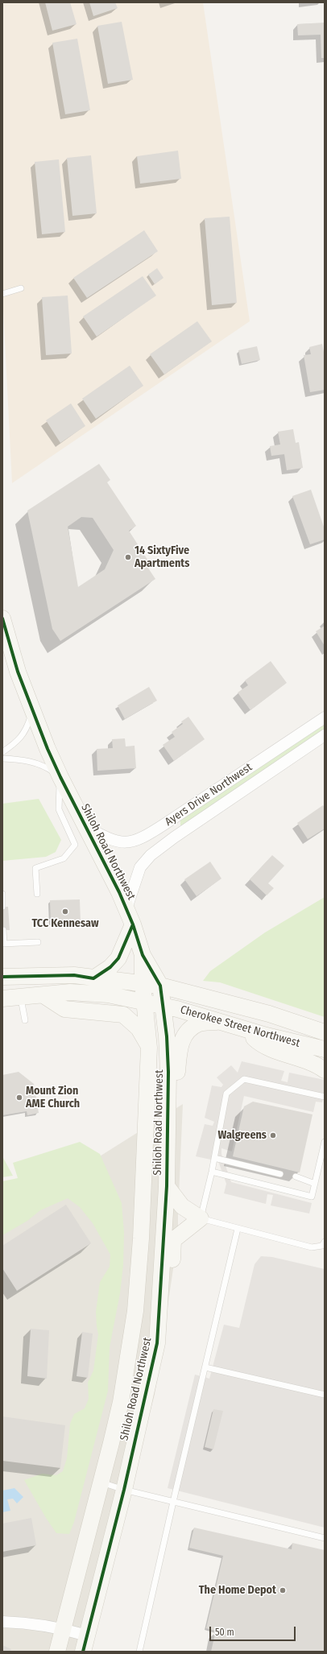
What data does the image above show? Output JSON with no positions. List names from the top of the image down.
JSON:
{
  "streets": {
    "street": ["Ayers Drive Northwest", "Shiloh Road Northwest", "Cherokee Street Northwest"]
  },
  "crossings": [
    ["Ayers Drive Northwest", "Shiloh Road Northwest"],
    ["Shiloh Road Northwest", "Cherokee Street Northwest"]
  ],
  "places": [
    "14 SixtyFive Apartments",
    "TCC Kennesaw",
    "Mount Zion AME Church",
    "Walgreens",
    "The Home Depot"
  ],
  "scale_bar": "50 m"
}
